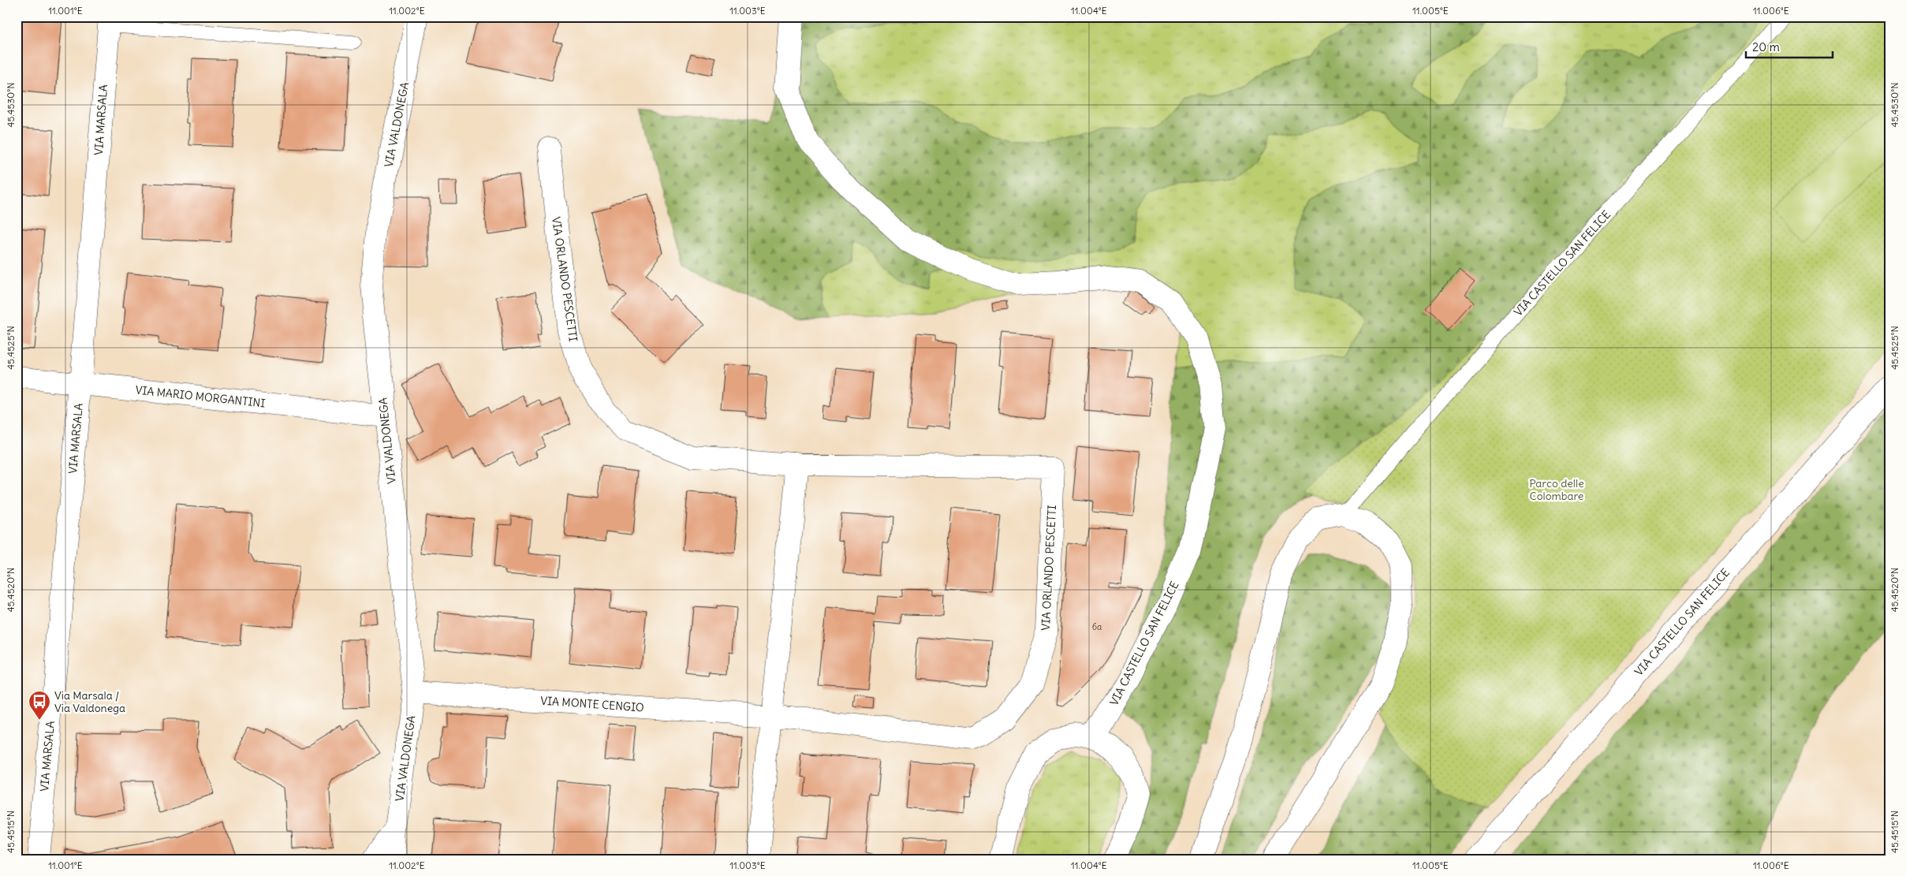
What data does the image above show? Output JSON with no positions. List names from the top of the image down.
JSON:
{
  "streets": {
    "street": [
      "VIA MARSALA",
      "VIA VALDONEGA",
      "VIA CASTELLO SAN FELICE",
      "VIA ORLANDO PESCETTI",
      "VIA MARIO MORGANTINI",
      "VIA MONTE CENGIO"
    ]
  },
  "crossings": [
    ["VIA MARSALA", "VIA MARIO MORGANTINI"],
    ["VIA VALDONEGA", "VIA MARIO MORGANTINI"],
    ["VIA VALDONEGA", "VIA MONTE CENGIO"],
    ["VIA ORLANDO PESCETTI", "VIA MONTE CENGIO"]
  ],
  "parks": ["Parco delle Colombare"],
  "places": {
    "bus stop": ["Via Marsala / Via Valdonega"]
  },
  "house_numbers": ["6a"],
  "scale_bar": "20 m",
  "coordinates": [
    "11.001°E",
    "11.002°E",
    "11.003°E",
    "11.004°E",
    "11.005°E",
    "11.006°E",
    "45.4530°N",
    "45.4525°N",
    "45.4520°N",
    "45.4515°N"
  ]
}
